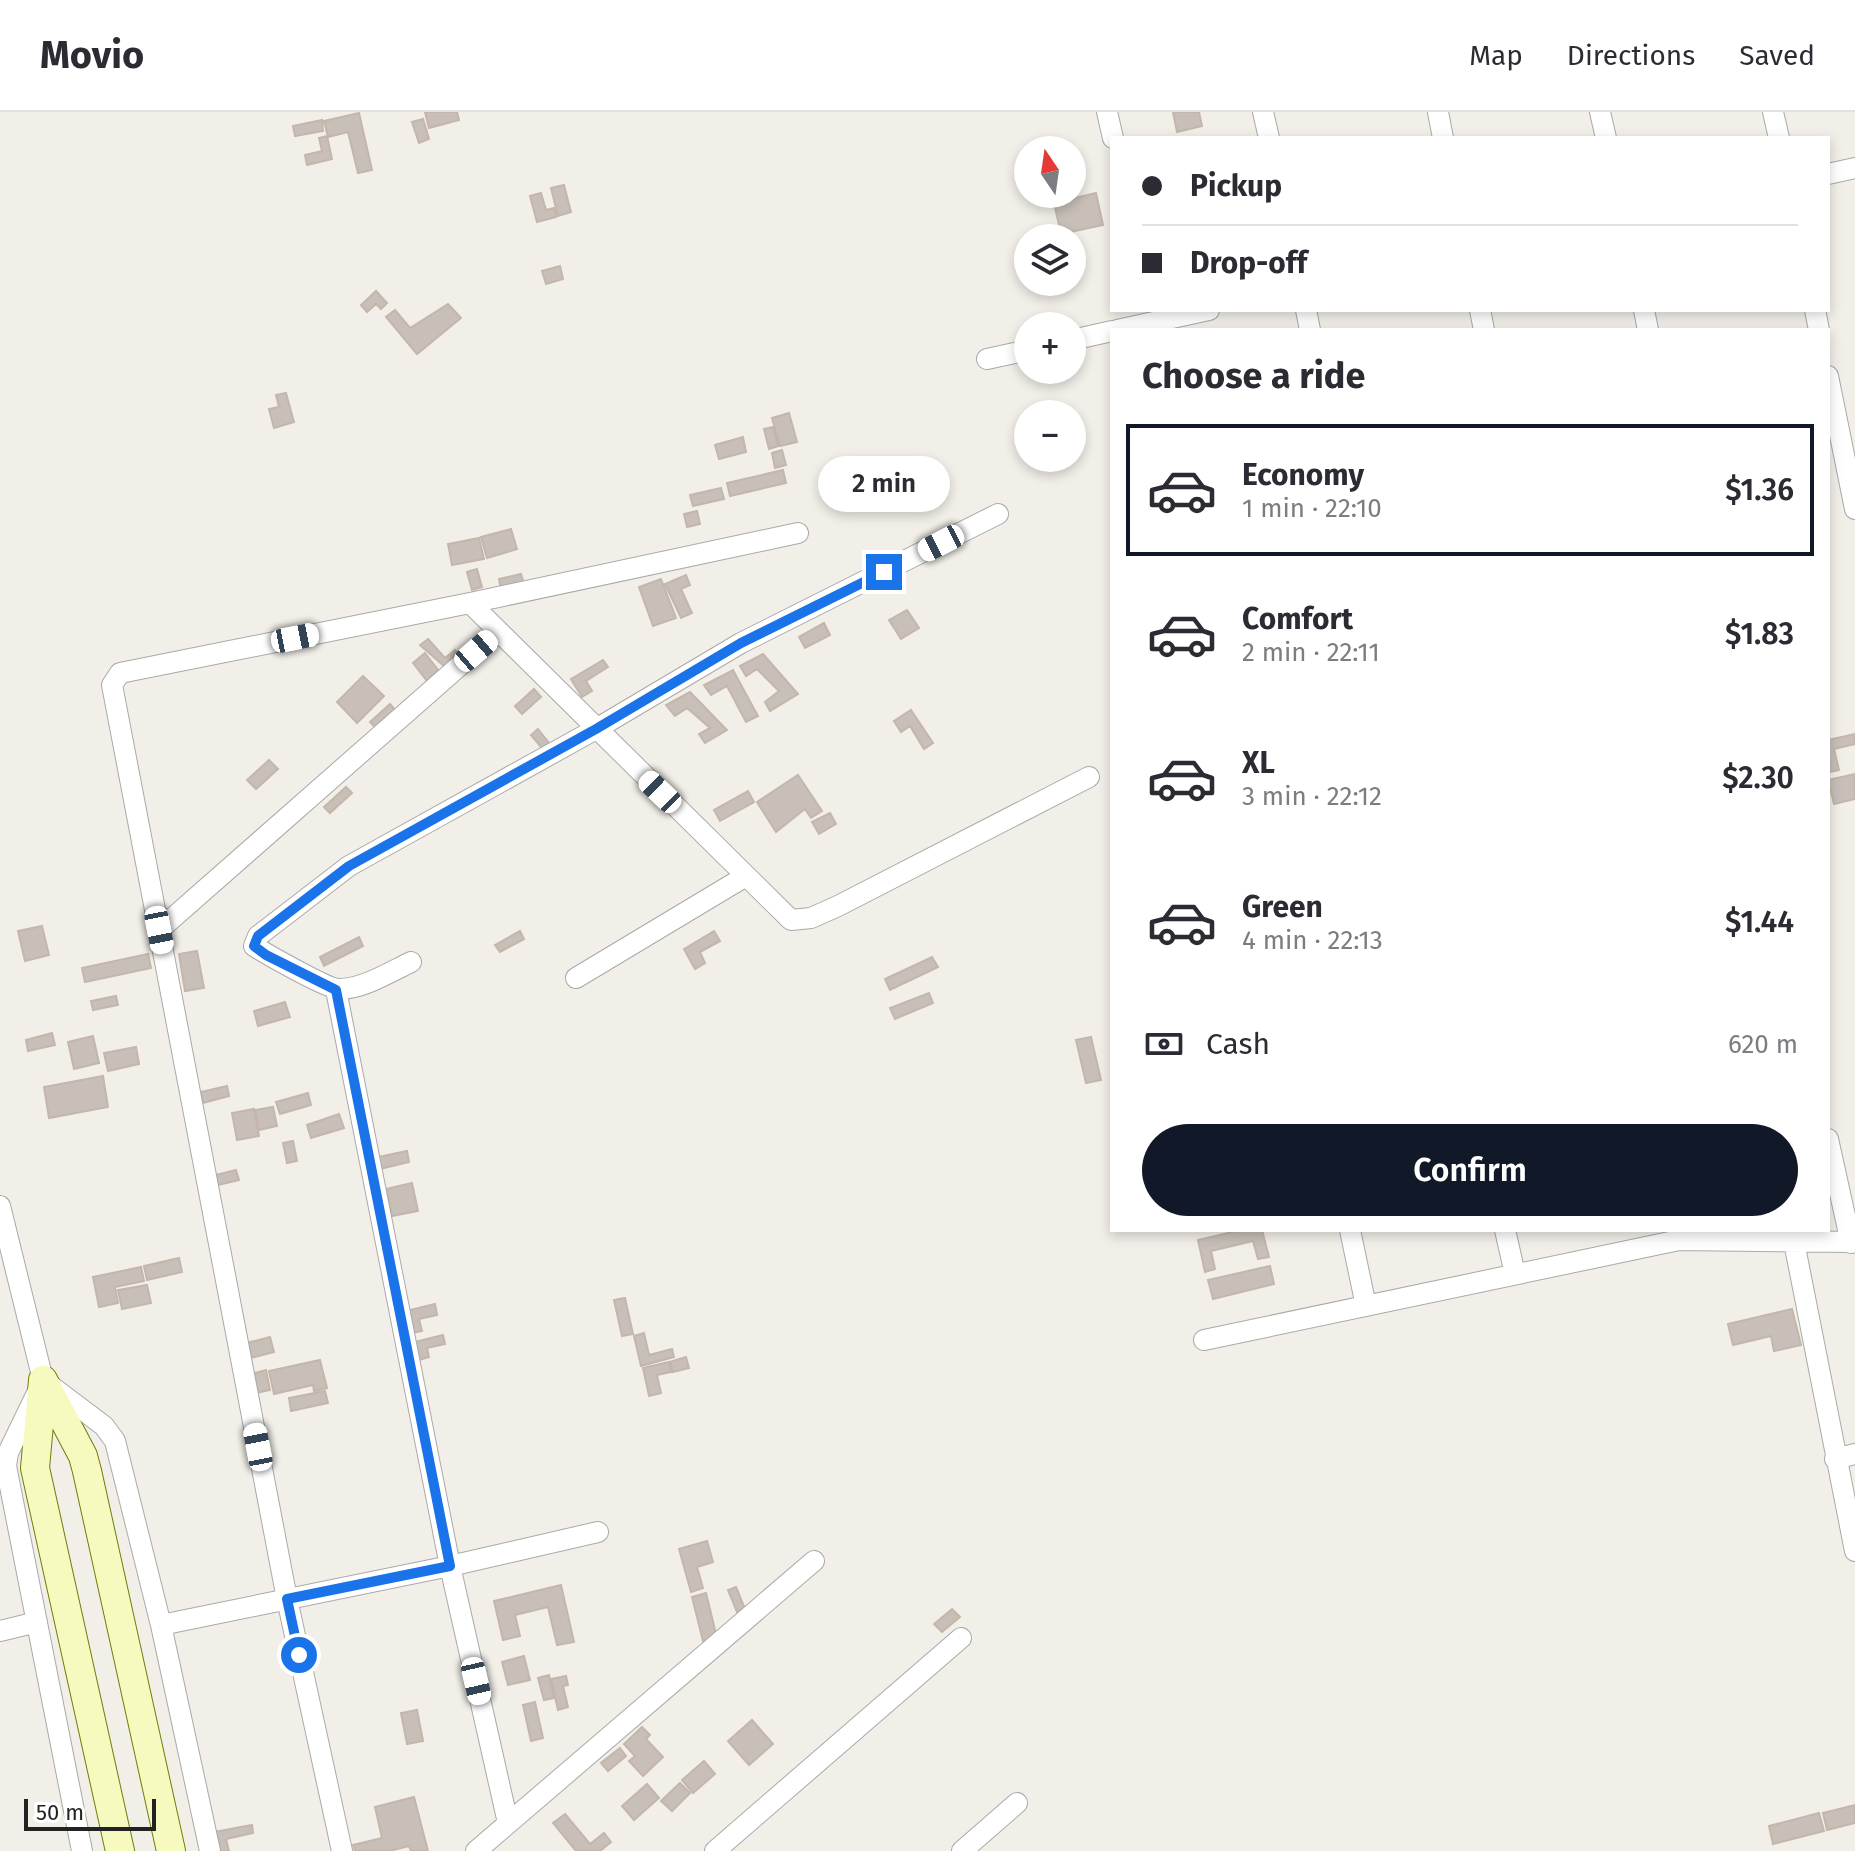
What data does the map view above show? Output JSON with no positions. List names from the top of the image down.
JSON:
{
  "scale_bar": "50 m",
  "north": "top",
  "page": {
    "header": "Movio",
    "nav": ["Map", "Directions", "Saved"],
    "map_buttons": ["+", "−"],
    "banner": ["Pickup", "Drop-off"],
    "heading": "Choose a ride",
    "list": [
      {
        "name": "Economy",
        "note": "1 min · 22:10",
        "value": "$1.36"
      },
      {
        "name": "Comfort",
        "note": "2 min · 22:11",
        "value": "$1.83"
      },
      {
        "name": "XL",
        "note": "3 min · 22:12",
        "value": "$2.30"
      },
      {
        "name": "Green",
        "note": "4 min · 22:13",
        "value": "$1.44"
      }
    ],
    "bubble": "2 min",
    "pay": ["Cash", "620 m"],
    "buttons": "Confirm",
    "scale": "50 m"
  }
}
